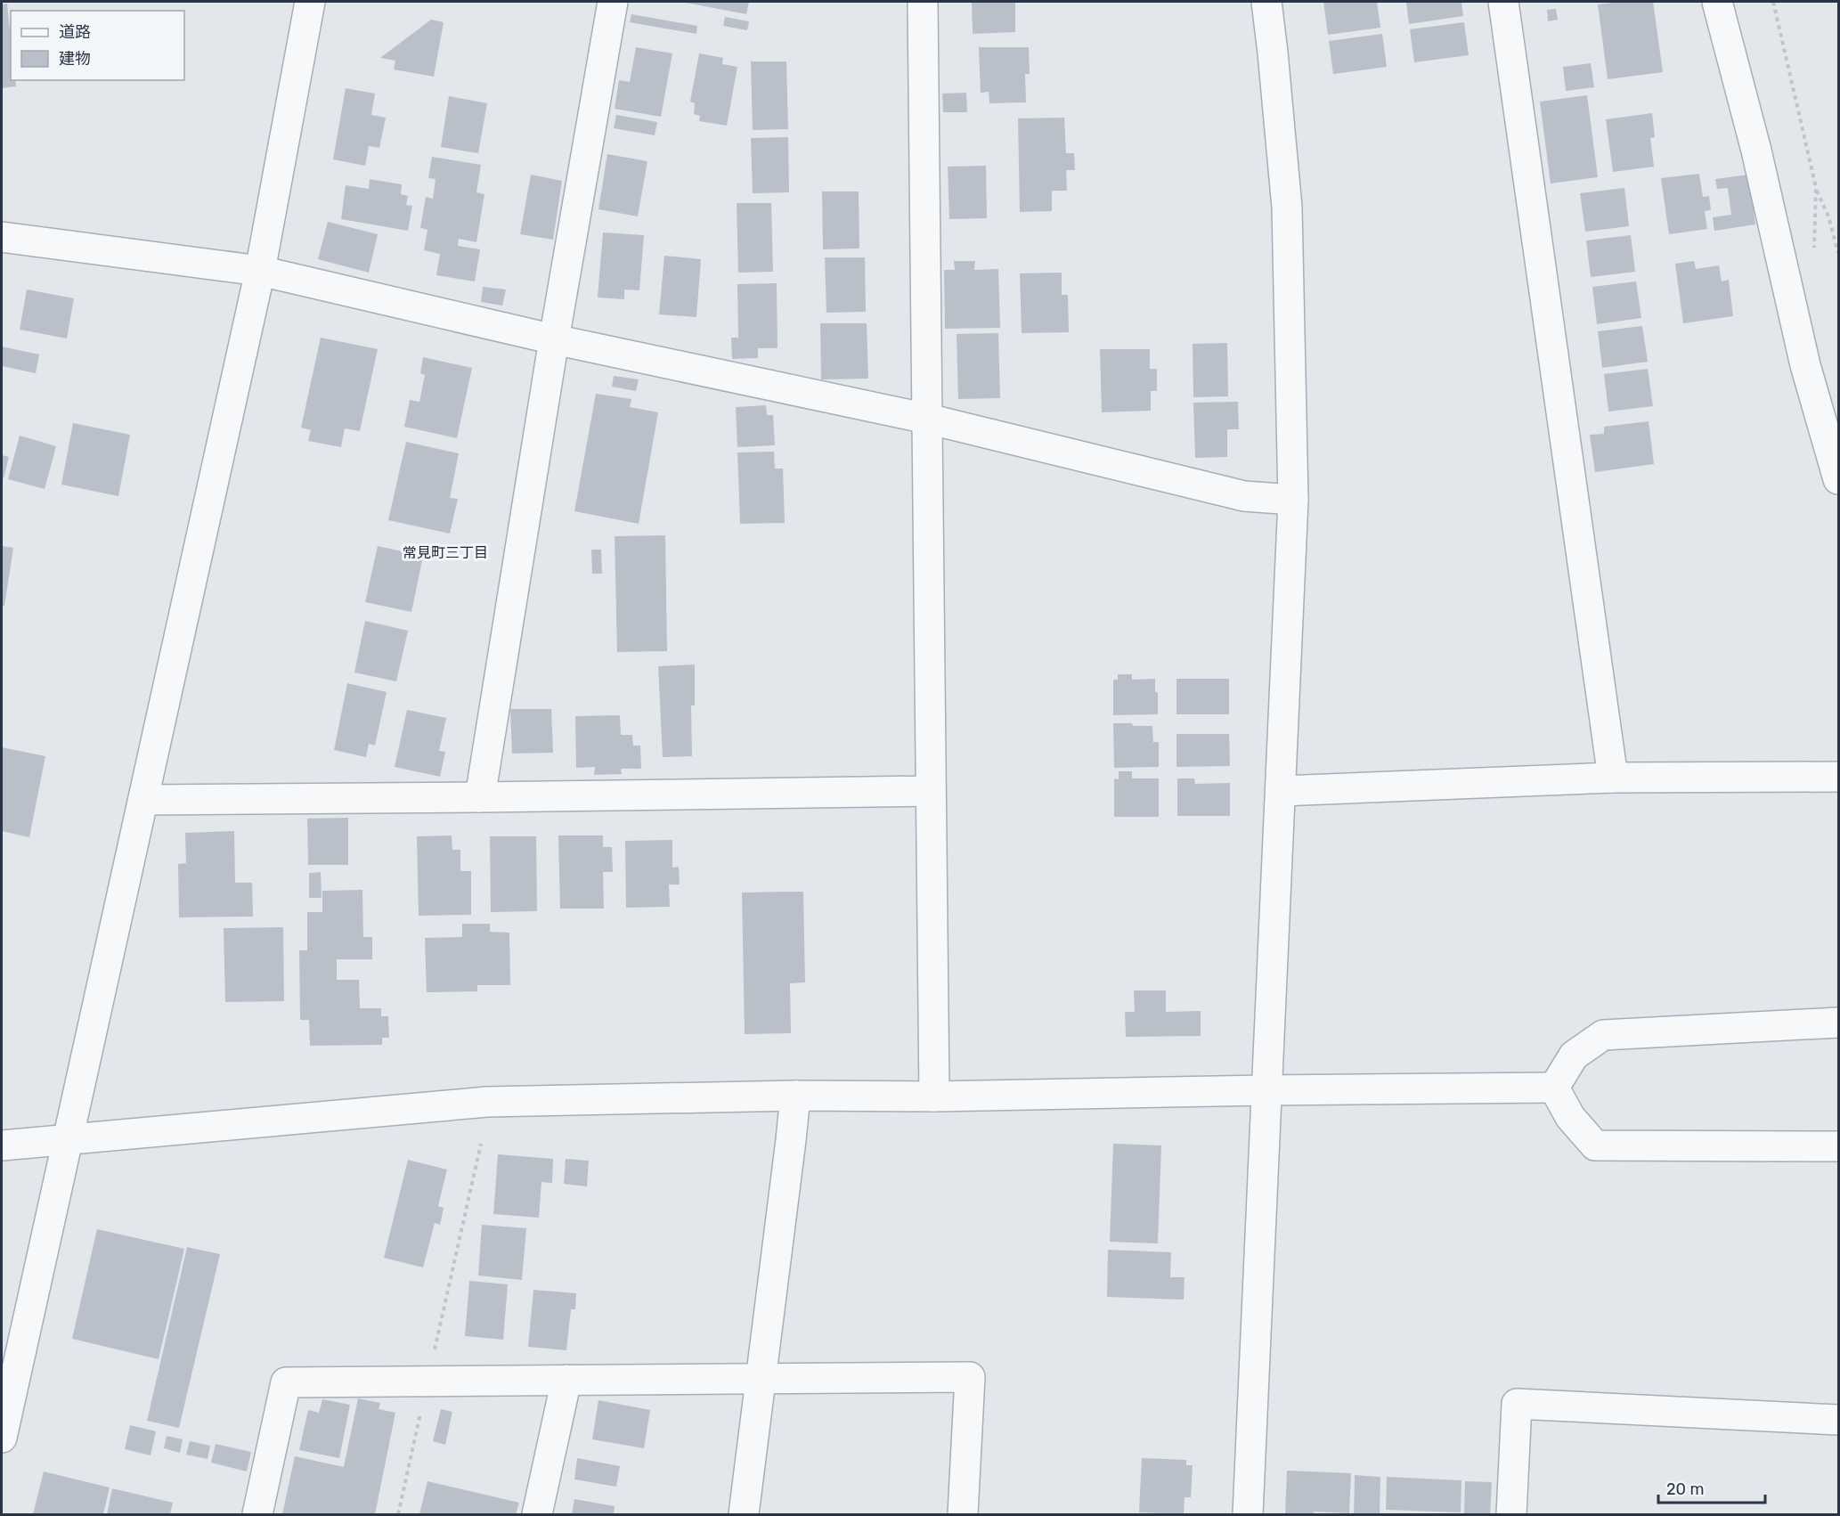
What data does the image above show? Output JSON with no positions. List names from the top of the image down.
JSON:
{
  "districts": ["常見町三丁目"],
  "legend": ["道路", "建物"],
  "scale_bar": "20 m"
}
